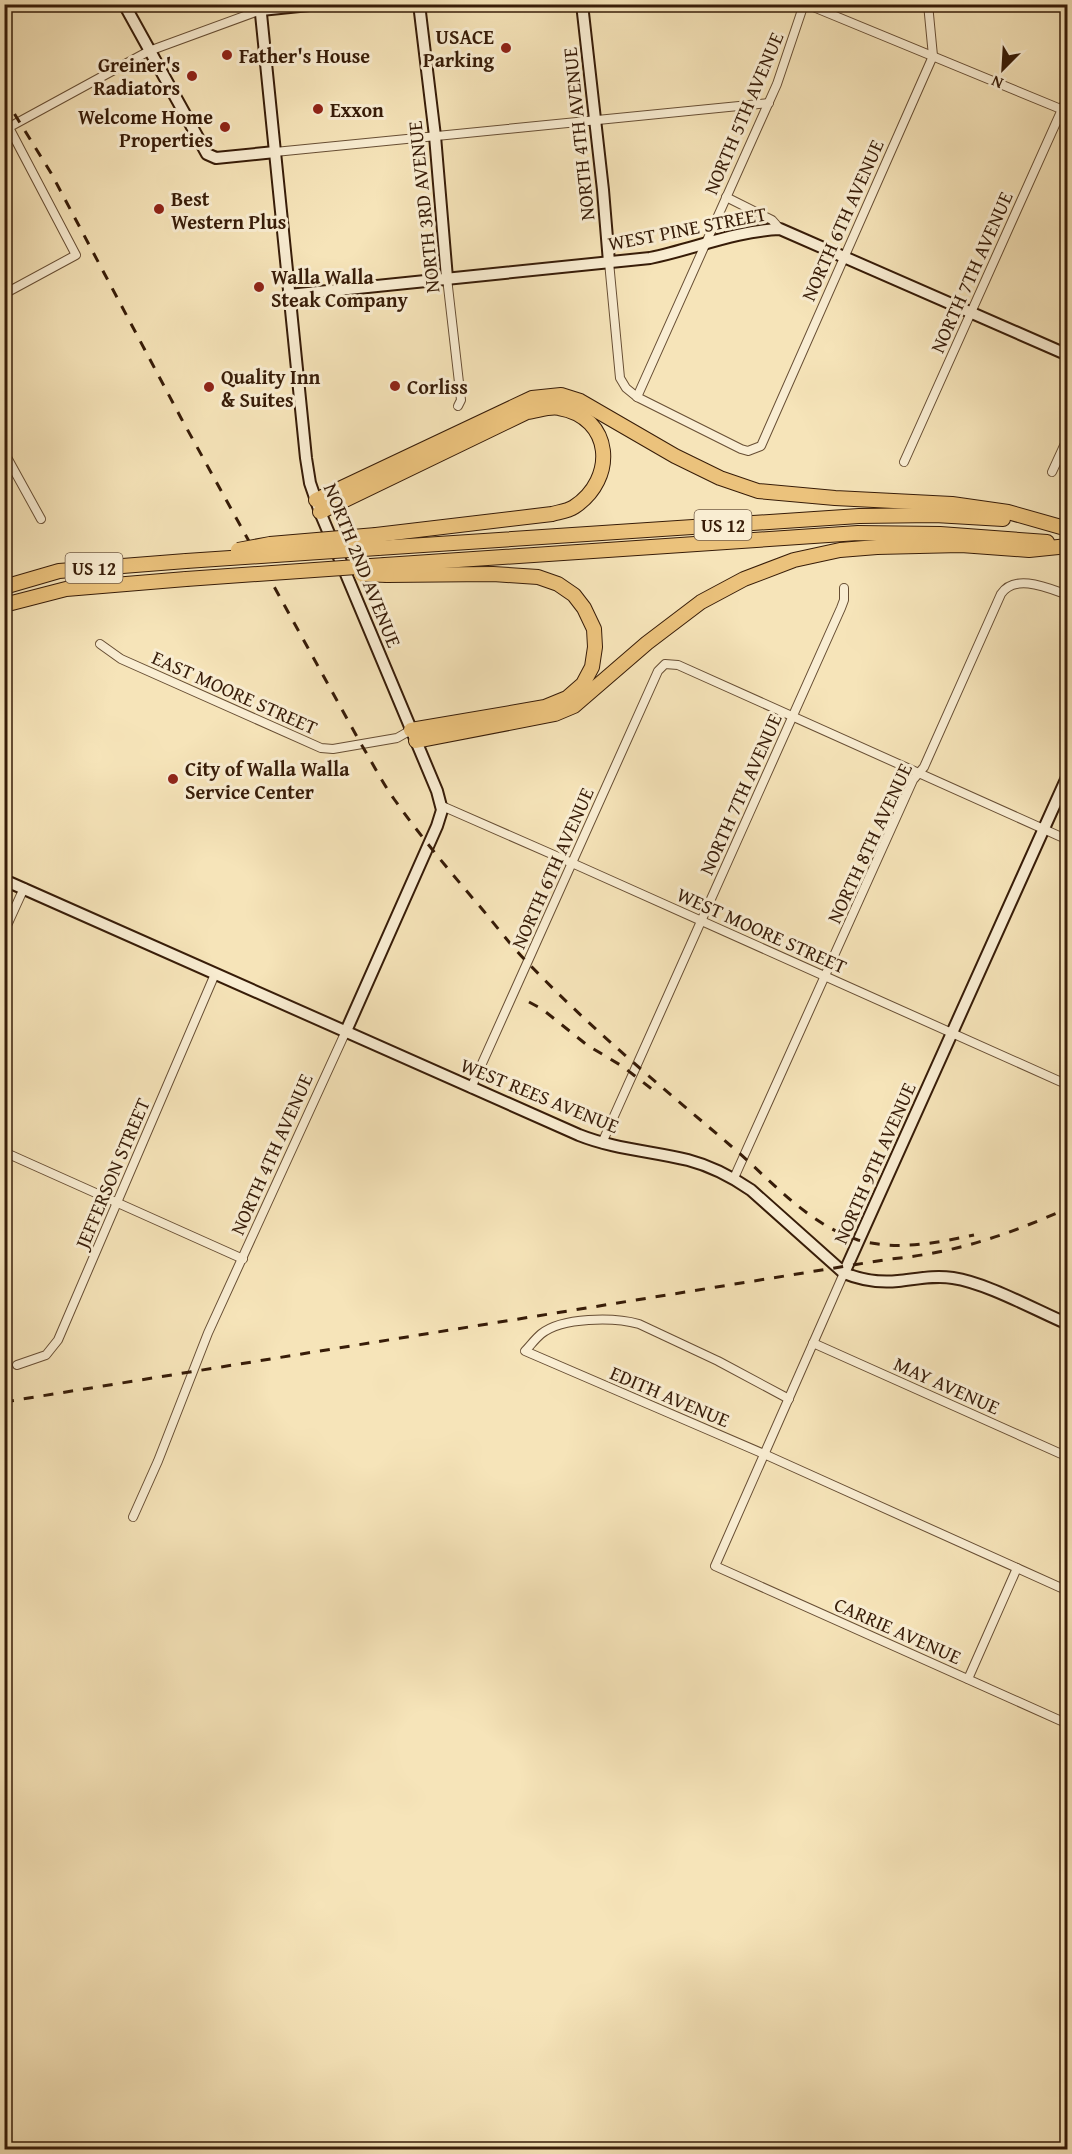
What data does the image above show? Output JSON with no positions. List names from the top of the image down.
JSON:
{
  "streets": {
    "highway": ["US 12"],
    "street": [
      "NORTH 5TH AVENUE",
      "NORTH 4TH AVENUE",
      "NORTH 3RD AVENUE",
      "NORTH 6TH AVENUE",
      "WEST PINE STREET",
      "NORTH 7TH AVENUE",
      "NORTH 2ND AVENUE",
      "EAST MOORE STREET",
      "NORTH 8TH AVENUE",
      "WEST MOORE STREET",
      "WEST REES AVENUE",
      "NORTH 9TH AVENUE",
      "JEFFERSON STREET",
      "MAY AVENUE",
      "EDITH AVENUE",
      "CARRIE AVENUE"
    ]
  },
  "crossings": [
    ["NORTH 5TH AVENUE", "NORTH 4TH AVENUE"],
    ["NORTH 5TH AVENUE", "NORTH 6TH AVENUE"],
    ["NORTH 5TH AVENUE", "WEST PINE STREET"],
    ["NORTH 4TH AVENUE", "NORTH 6TH AVENUE"],
    ["NORTH 4TH AVENUE", "WEST PINE STREET"],
    ["NORTH 4TH AVENUE", "NORTH 2ND AVENUE"],
    ["NORTH 4TH AVENUE", "WEST MOORE STREET"],
    ["NORTH 4TH AVENUE", "WEST REES AVENUE"],
    ["NORTH 3RD AVENUE", "WEST PINE STREET"],
    ["NORTH 6TH AVENUE", "WEST PINE STREET"],
    ["NORTH 6TH AVENUE", "NORTH 7TH AVENUE"],
    ["NORTH 6TH AVENUE", "WEST MOORE STREET"],
    ["NORTH 6TH AVENUE", "WEST REES AVENUE"],
    ["WEST PINE STREET", "NORTH 7TH AVENUE"],
    ["WEST PINE STREET", "NORTH 2ND AVENUE"],
    ["NORTH 7TH AVENUE", "WEST MOORE STREET"],
    ["NORTH 7TH AVENUE", "WEST REES AVENUE"],
    ["NORTH 2ND AVENUE", "EAST MOORE STREET"],
    ["NORTH 2ND AVENUE", "WEST MOORE STREET"],
    ["NORTH 8TH AVENUE", "WEST MOORE STREET"],
    ["NORTH 8TH AVENUE", "WEST REES AVENUE"],
    ["WEST MOORE STREET", "NORTH 9TH AVENUE"],
    ["WEST REES AVENUE", "NORTH 9TH AVENUE"],
    ["WEST REES AVENUE", "JEFFERSON STREET"],
    ["NORTH 9TH AVENUE", "MAY AVENUE"],
    ["NORTH 9TH AVENUE", "EDITH AVENUE"],
    ["NORTH 9TH AVENUE", "CARRIE AVENUE"]
  ],
  "places": [
    "USACE Parking",
    "Father's House",
    "Greiner's Radiators",
    "Exxon",
    "Welcome Home Properties",
    "Best Western Plus",
    "Walla Walla Steak Company",
    "Corliss",
    "Quality Inn & Suites",
    "City of Walla Walla Service Center"
  ],
  "north": "bottom left"
}
